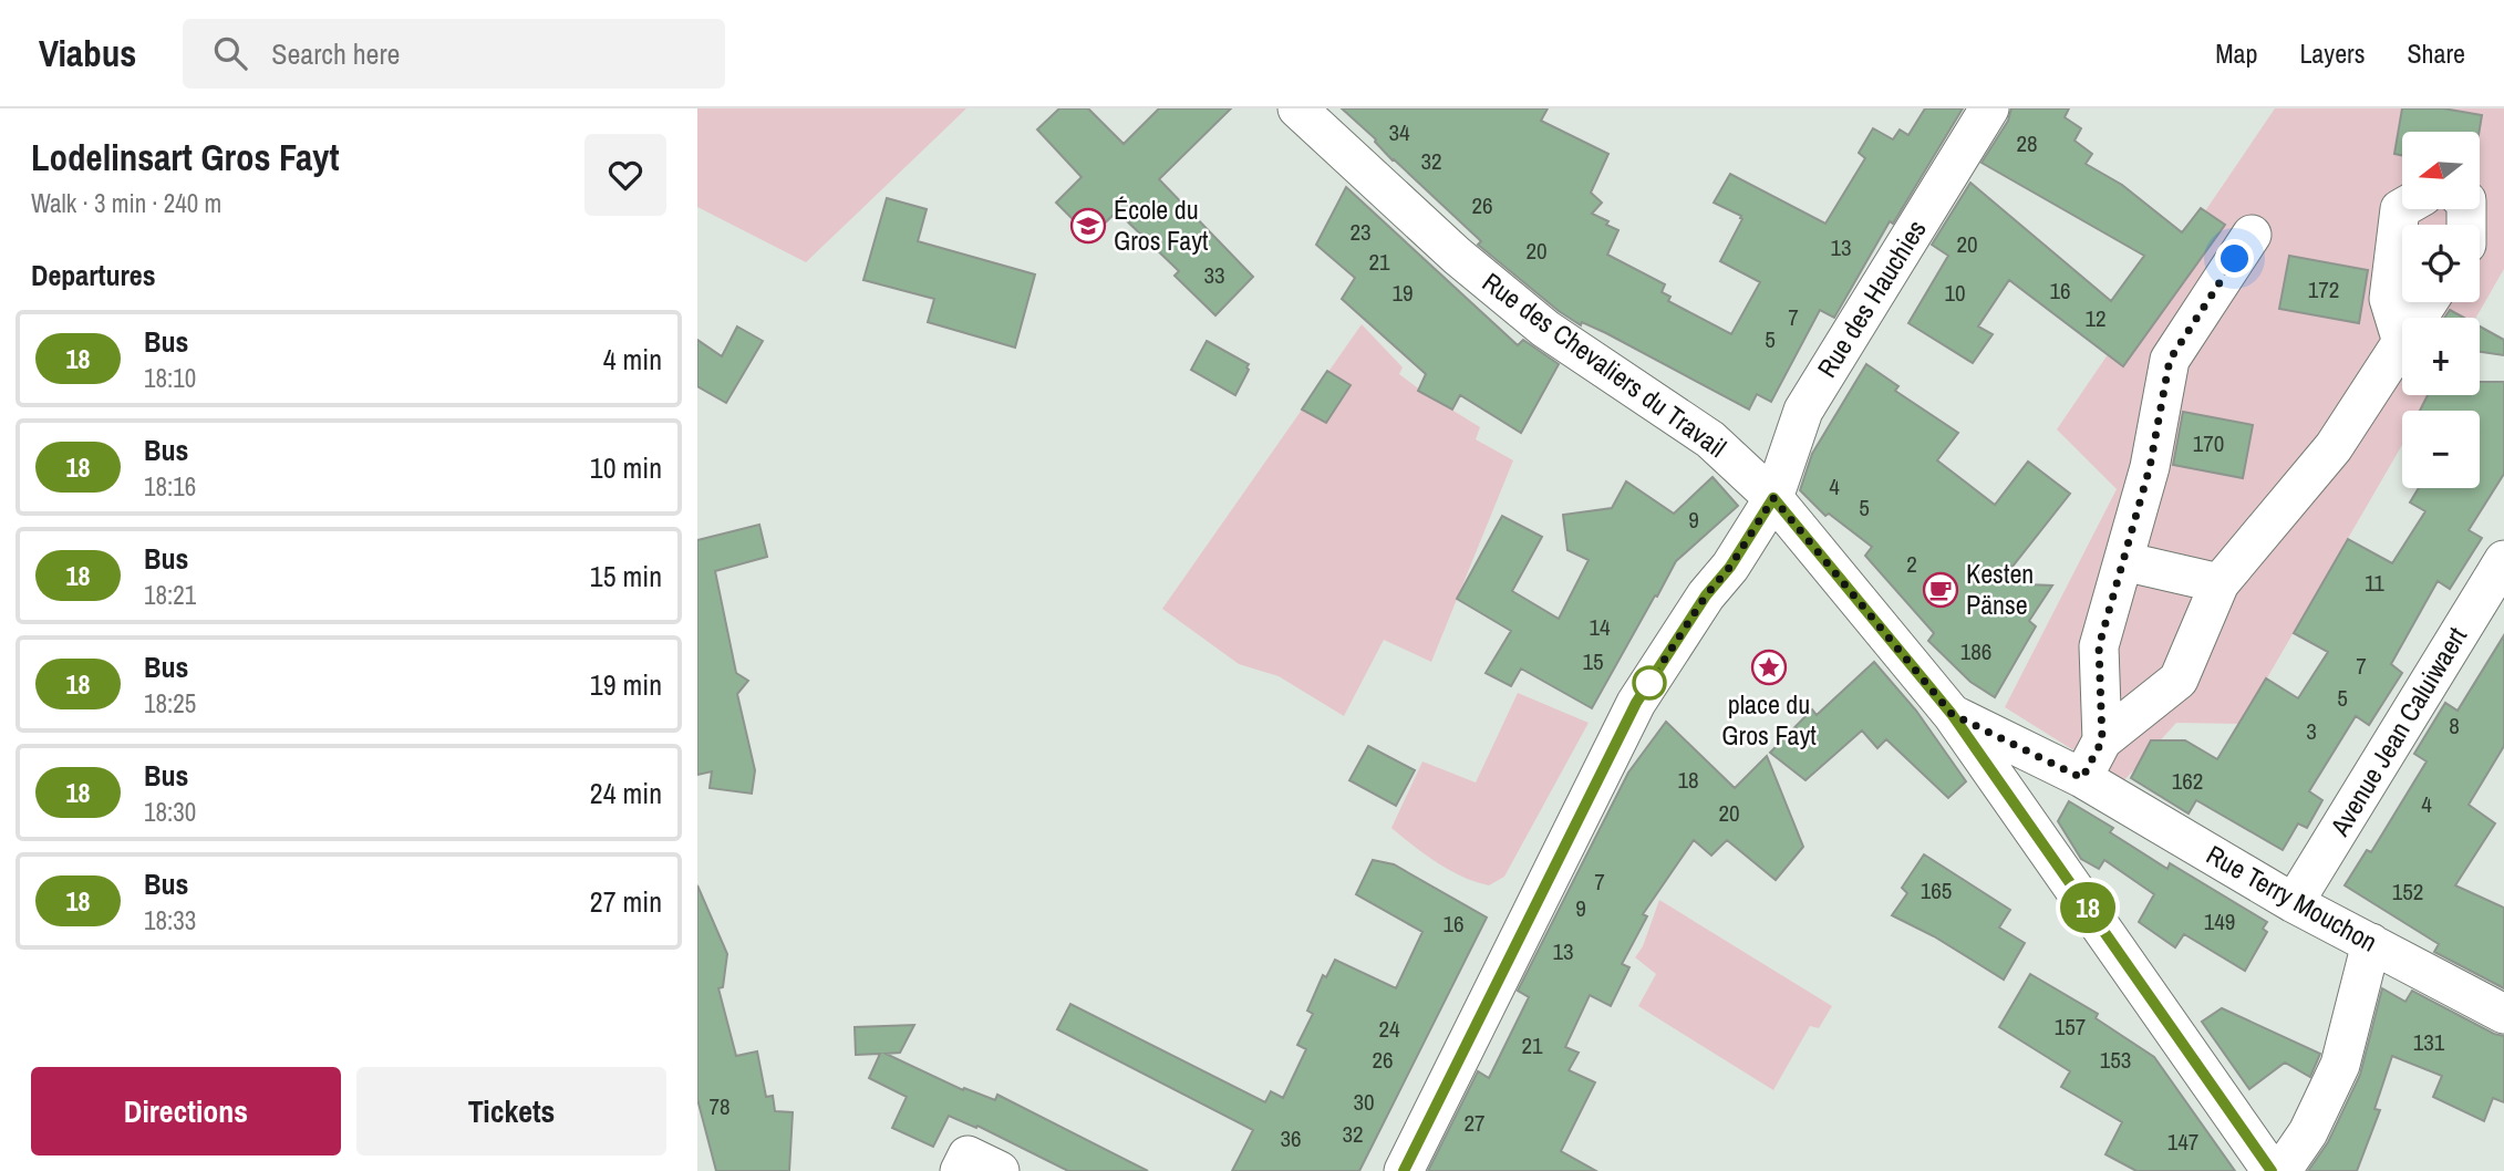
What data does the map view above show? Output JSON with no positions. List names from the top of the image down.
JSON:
{
  "streets": {
    "street": [
      "Rue des Hauchies",
      "Rue des Chevaliers du Travail",
      "Avenue Jean Caluiwaert",
      "Rue Terry Mouchon"
    ]
  },
  "crossings": [
    ["Rue des Hauchies", "Rue des Chevaliers du Travail"],
    ["Rue des Chevaliers du Travail", "Rue Terry Mouchon"],
    ["Avenue Jean Caluiwaert", "Rue Terry Mouchon"]
  ],
  "places": {
    "school or university": ["École du Gros Fayt"],
    "cafe": ["Kesten Pänse"],
    "place": ["place du Gros Fayt"]
  },
  "lines": ["bus line 18"],
  "house_numbers": [
    "34",
    "28",
    "32",
    "26",
    "23",
    "20",
    "13",
    "20",
    "21",
    "33",
    "172",
    "16",
    "19",
    "10",
    "7",
    "12",
    "5",
    "170",
    "4",
    "5",
    "9",
    "2",
    "11",
    "14",
    "186",
    "15",
    "7",
    "5",
    "8",
    "3",
    "18",
    "162",
    "4",
    "20",
    "7",
    "165",
    "152",
    "9",
    "149",
    "16",
    "13",
    "157",
    "24",
    "131",
    "21",
    "26",
    "153",
    "30",
    "78",
    "27",
    "32",
    "36",
    "147"
  ],
  "north": "left",
  "page": {
    "header": "Viabus",
    "search": "Search here",
    "nav": ["Map", "Layers", "Share"],
    "heading": [
      ["Lodelinsart Gros Fayt", "Walk · 3 min · 240 m"],
      "Departures"
    ],
    "on_map": "18",
    "map_buttons": ["+", "−"],
    "list": [
      {
        "mark": "18",
        "name": "Bus",
        "note": "18:10",
        "value": "4 min"
      },
      {
        "mark": "18",
        "name": "Bus",
        "note": "18:16",
        "value": "10 min"
      },
      {
        "mark": "18",
        "name": "Bus",
        "note": "18:21",
        "value": "15 min"
      },
      {
        "mark": "18",
        "name": "Bus",
        "note": "18:25",
        "value": "19 min"
      },
      {
        "mark": "18",
        "name": "Bus",
        "note": "18:30",
        "value": "24 min"
      },
      {
        "mark": "18",
        "name": "Bus",
        "note": "18:33",
        "value": "27 min"
      }
    ],
    "buttons": ["Directions", "Tickets"]
  }
}
